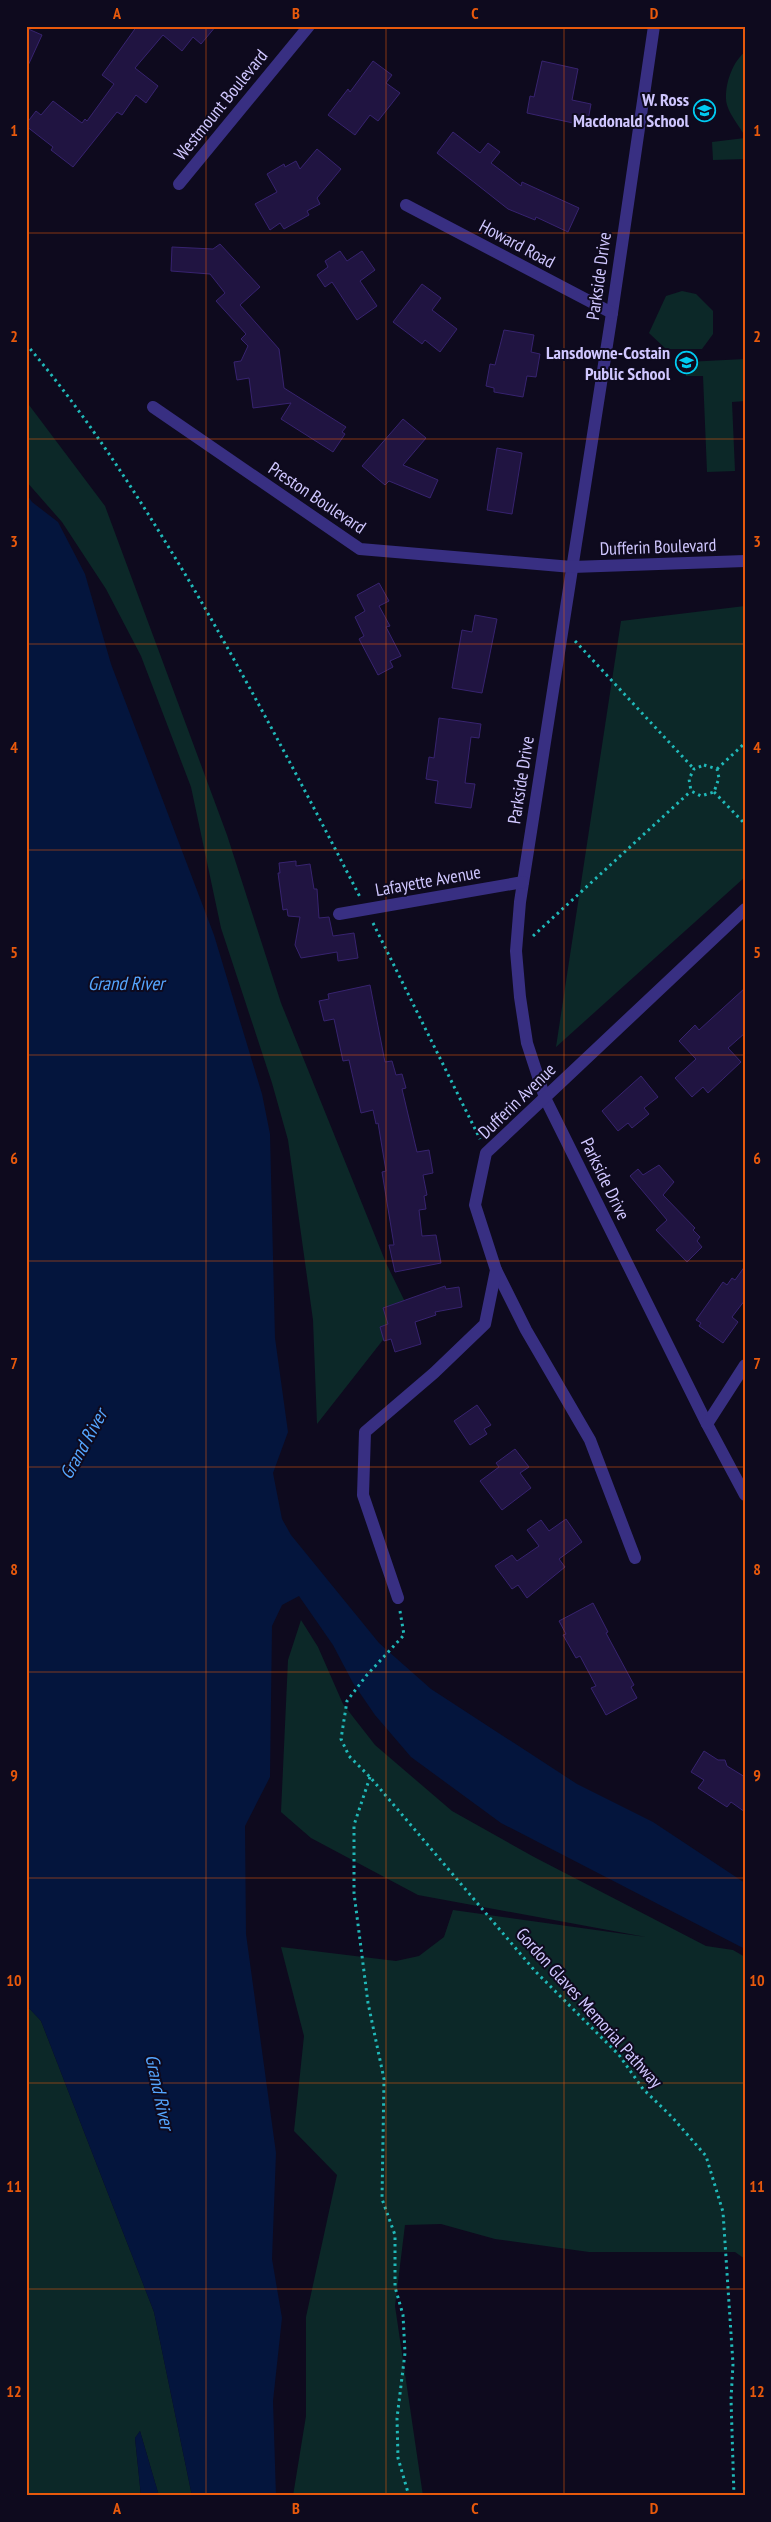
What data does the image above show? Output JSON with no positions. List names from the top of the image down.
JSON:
{
  "streets": {
    "street": [
      "Westmount Boulevard",
      "Howard Road",
      "Parkside Drive",
      "Preston Boulevard",
      "Dufferin Boulevard",
      "Lafayette Avenue",
      "Dufferin Avenue"
    ],
    "path": ["Gordon Glaves Memorial Pathway"]
  },
  "crossings": [
    ["Howard Road", "Parkside Drive"],
    ["Parkside Drive", "Preston Boulevard"],
    ["Parkside Drive", "Dufferin Boulevard"],
    ["Parkside Drive", "Lafayette Avenue"],
    ["Parkside Drive", "Dufferin Avenue"],
    ["Preston Boulevard", "Dufferin Boulevard"],
    ["Dufferin Avenue", "Gordon Glaves Memorial Pathway"]
  ],
  "water": ["Grand River"],
  "places": {
    "school or university": ["W. Ross Macdonald School", "Lansdowne-Costain Public School"]
  },
  "grid": {
    "columns": [
      "A",
      "B",
      "C",
      "D"
    ],
    "rows": [
      "1",
      "2",
      "3",
      "4",
      "5",
      "6",
      "7",
      "8",
      "9",
      "10",
      "11",
      "12"
    ]
  }
}
